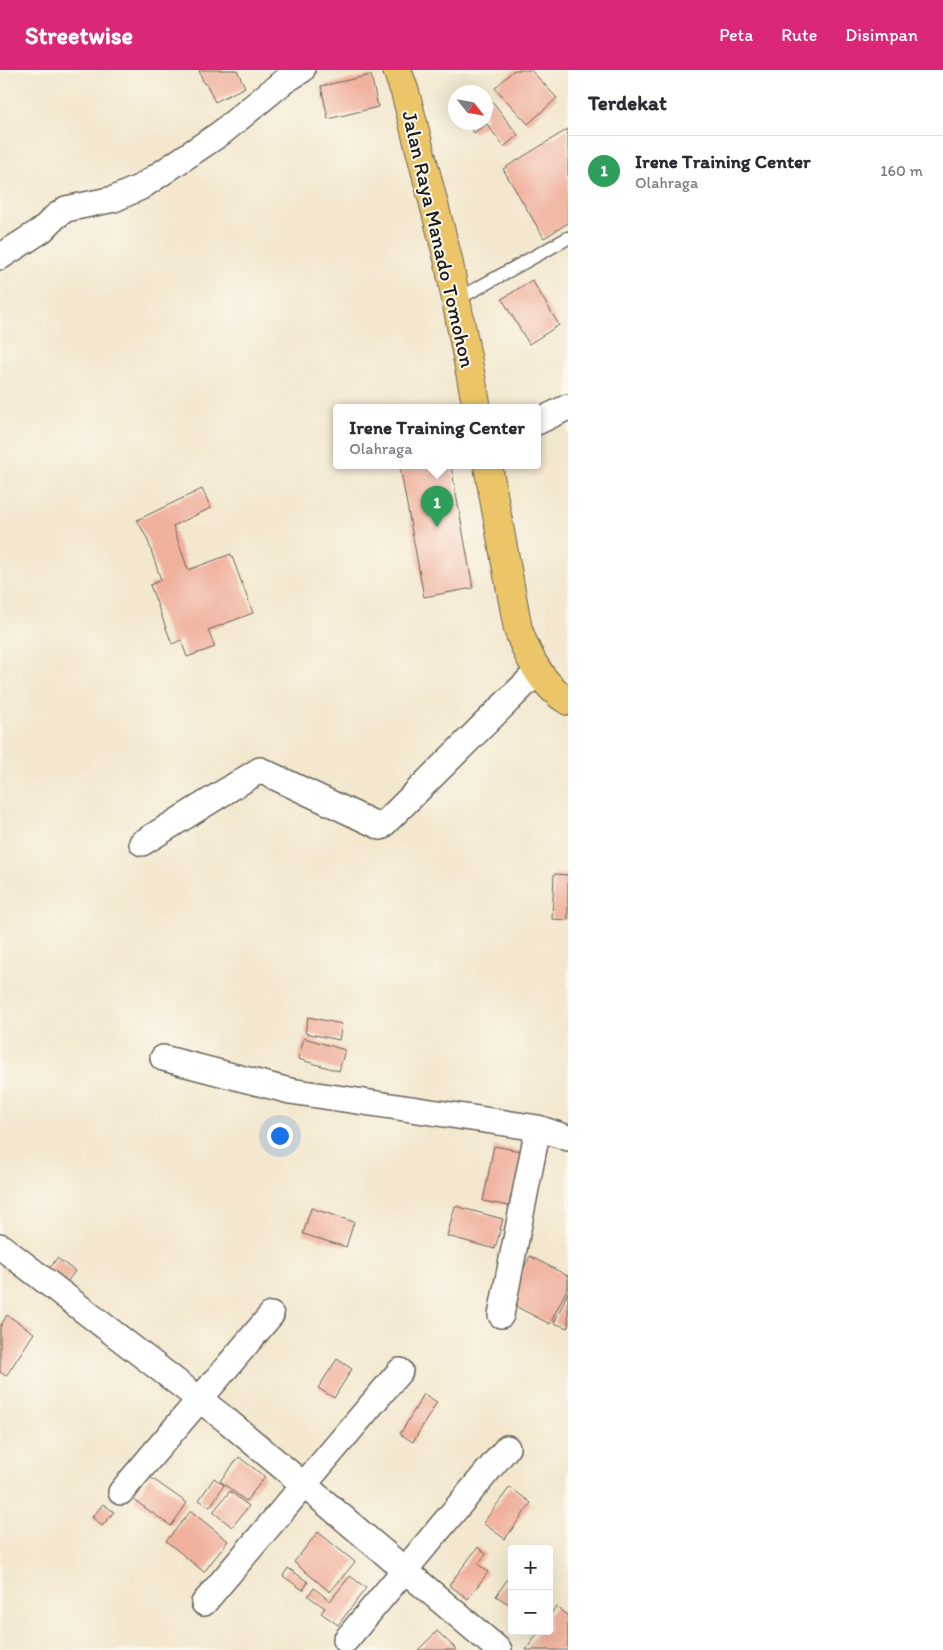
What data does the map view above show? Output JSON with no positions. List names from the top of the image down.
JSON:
{
  "streets": {
    "highway": ["Jalan Raya Manado Tomohon"]
  },
  "north": "bottom right",
  "page": {
    "header": "Streetwise",
    "nav": ["Peta", "Rute", "Disimpan"],
    "heading": "Terdekat",
    "list": [
      {
        "mark": "1",
        "name": "Irene Training Center",
        "note": "Olahraga",
        "value": "160 m"
      }
    ],
    "popup": ["Irene Training Center", "Olahraga"],
    "pins": "1",
    "map_buttons": ["+", "−"]
  }
}
